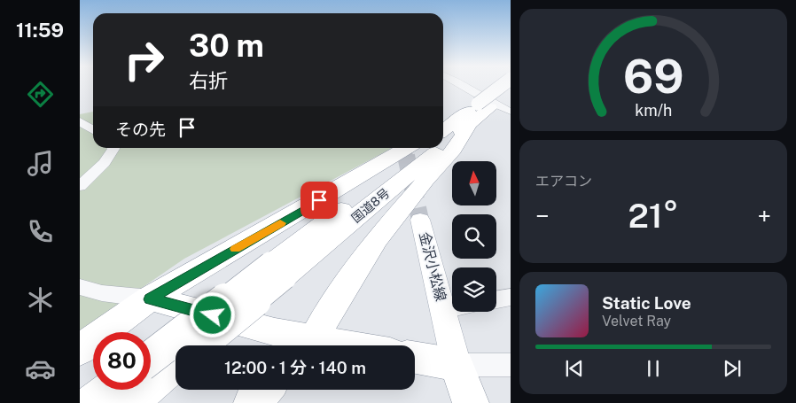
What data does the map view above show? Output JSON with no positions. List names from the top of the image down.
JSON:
{
  "streets": {
    "highway": ["国道8号"],
    "main road": ["金沢小松線"]
  },
  "north": "top",
  "page": {
    "tabs": "11:59",
    "turn": ["30 m", "右折"],
    "then": "その先",
    "tile": "エアコン",
    "heat": ["−", "21°", "+"],
    "song": ["Static Love", "Velvet Ray"],
    "limit": "80",
    "trip": "12:00 · 1 分 · 140 m",
    "gauge": ["69", "km/h"]
  }
}
